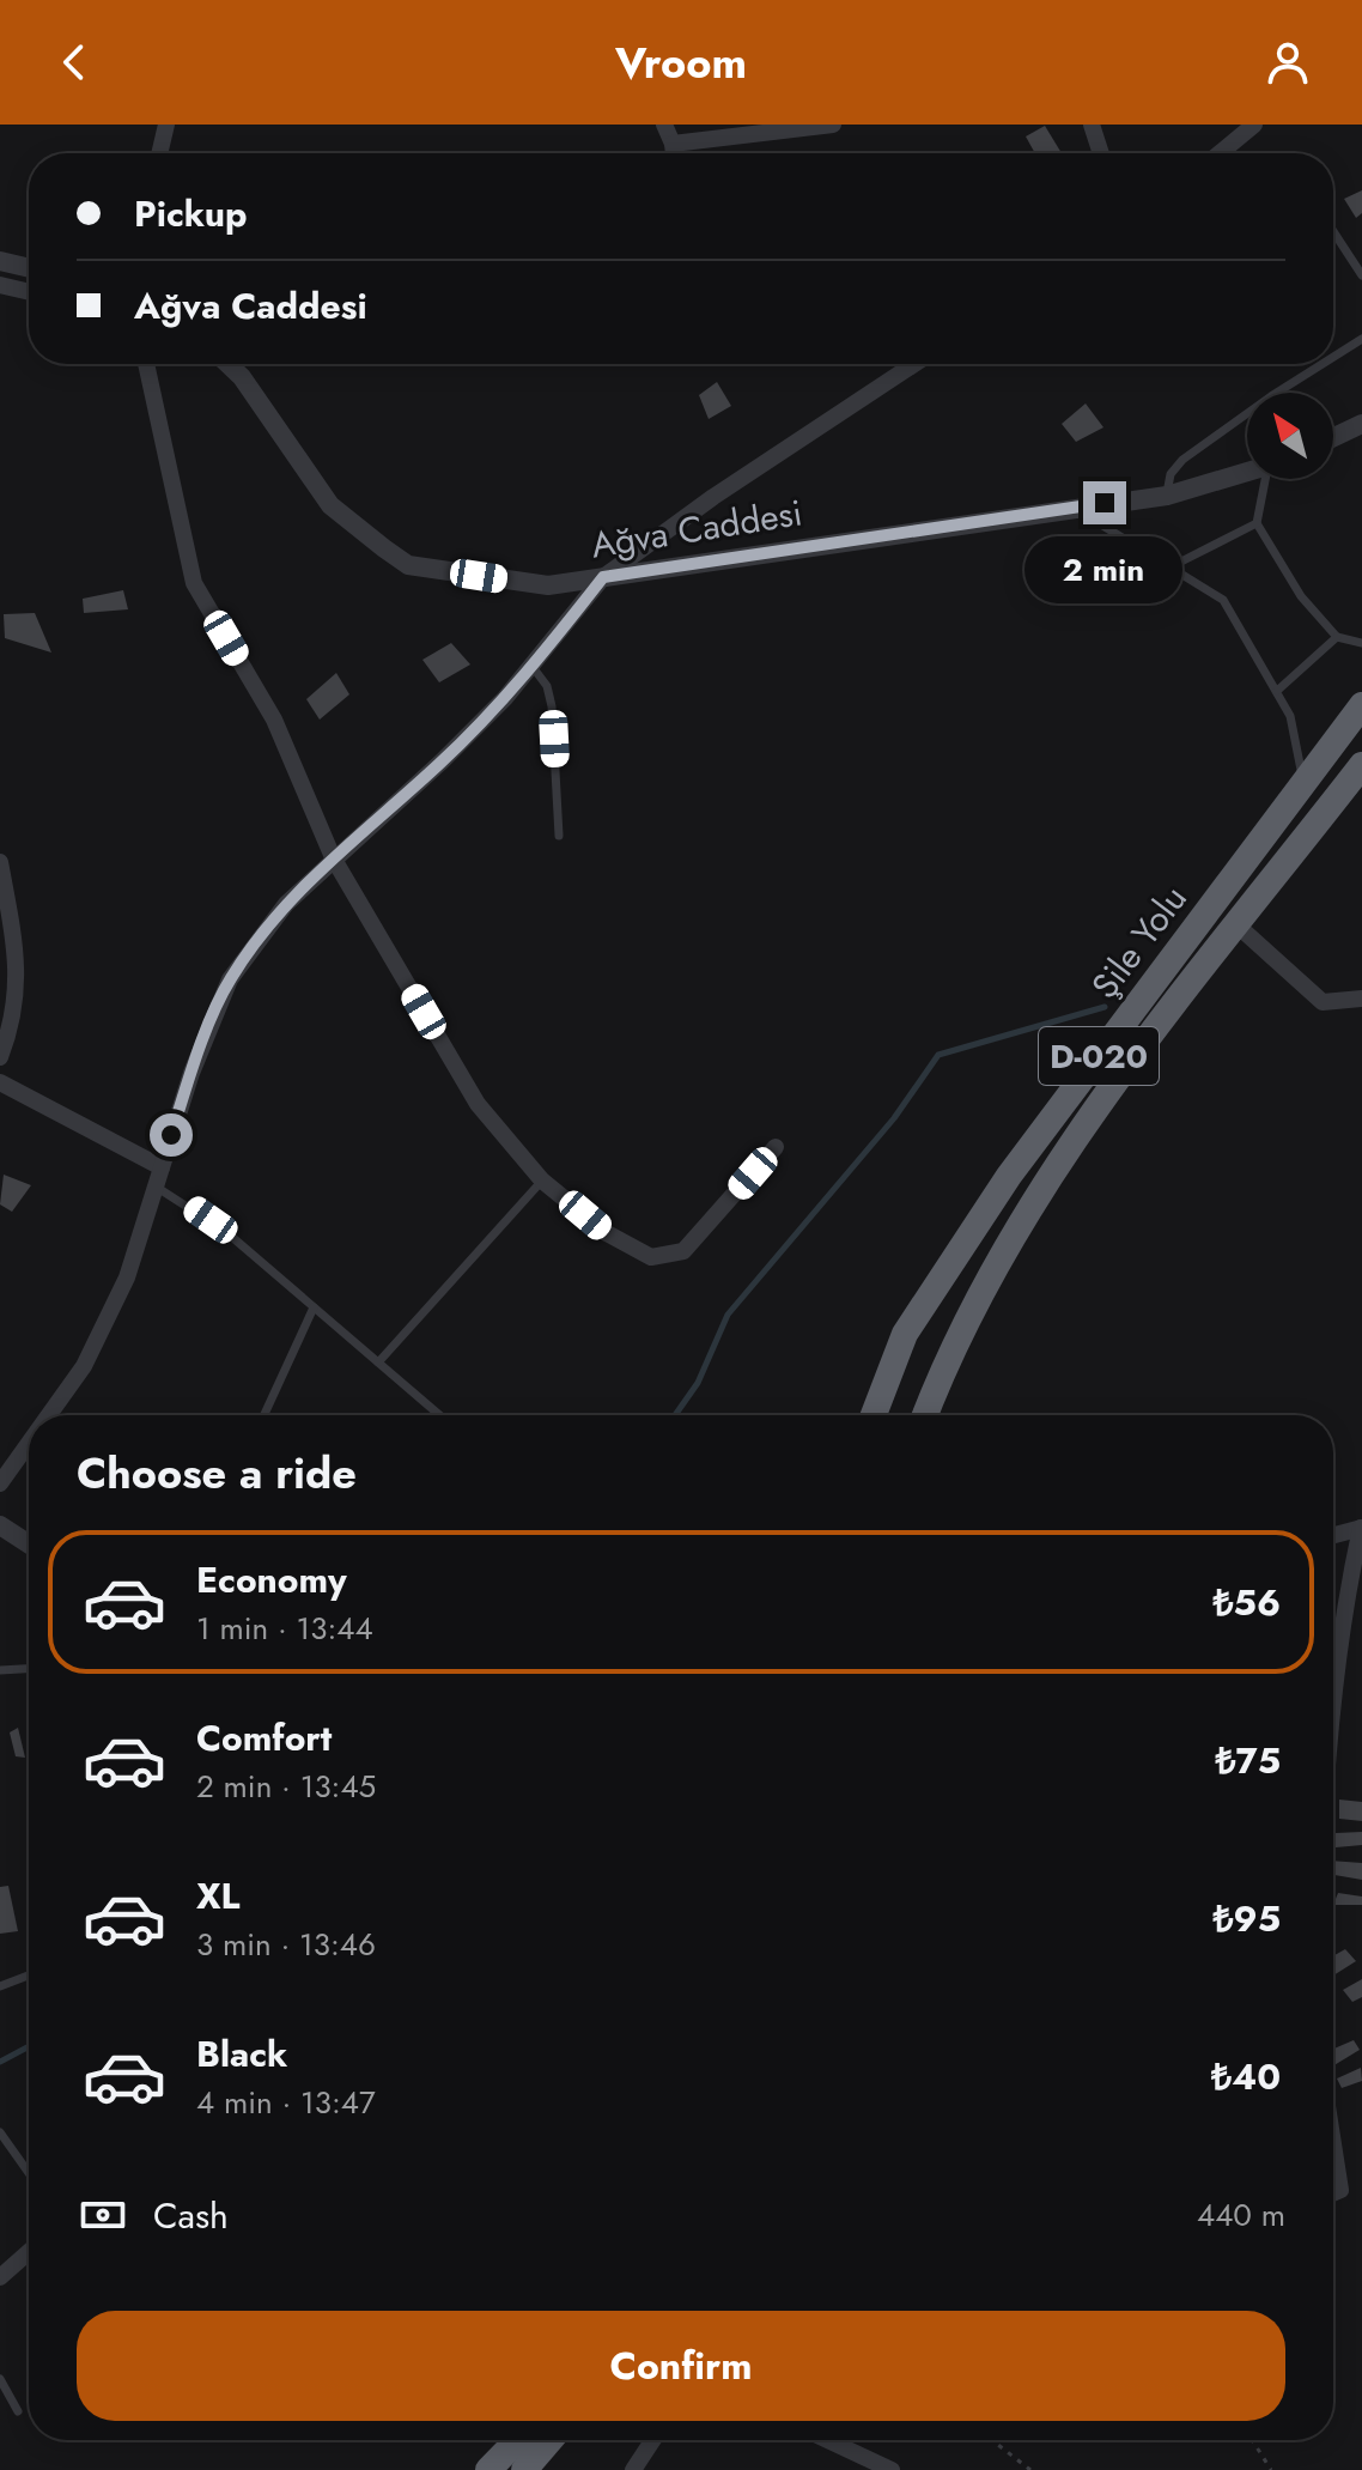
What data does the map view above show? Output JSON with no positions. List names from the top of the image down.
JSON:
{
  "streets": {
    "highway": ["Şile Yolu", "D-020"],
    "street": ["Ağva Caddesi"]
  },
  "north": "top left",
  "page": {
    "header": "Vroom",
    "banner": ["Pickup", "Ağva Caddesi"],
    "bubble": "2 min",
    "heading": "Choose a ride",
    "list": [
      {
        "name": "Economy",
        "note": "1 min · 13:44",
        "value": "₺56"
      },
      {
        "name": "Comfort",
        "note": "2 min · 13:45",
        "value": "₺75"
      },
      {
        "name": "XL",
        "note": "3 min · 13:46",
        "value": "₺95"
      },
      {
        "name": "Black",
        "note": "4 min · 13:47",
        "value": "₺40"
      }
    ],
    "pay": ["Cash", "440 m"],
    "buttons": "Confirm"
  }
}
